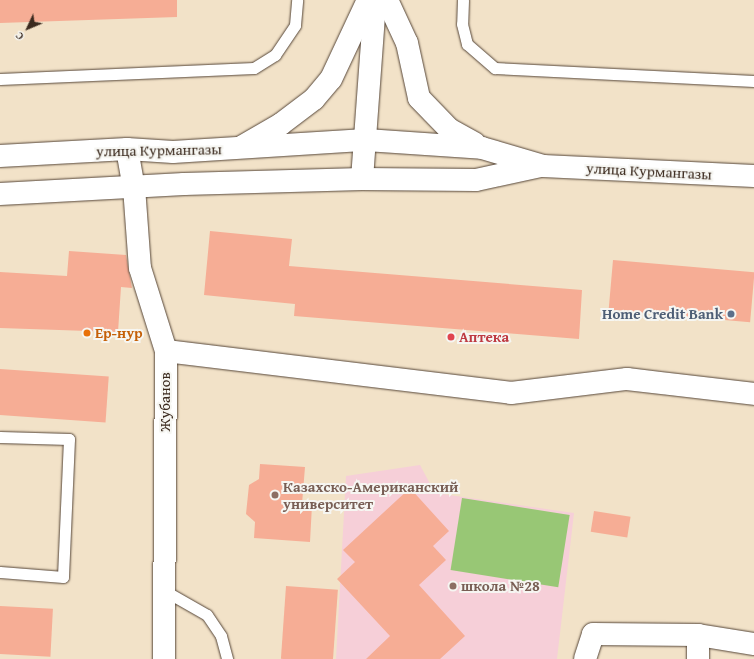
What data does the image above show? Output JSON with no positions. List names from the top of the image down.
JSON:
{
  "streets": {
    "main road": ["улица Курмангазы", "Жубанов"]
  },
  "crossings": [
    ["улица Курмангазы", "Жубанов"]
  ],
  "places": [
    "Home Credit Bank",
    "Ер-нур",
    "Аптека",
    "Казахско-Американский университет",
    "школа №28"
  ],
  "north": "bottom left"
}
